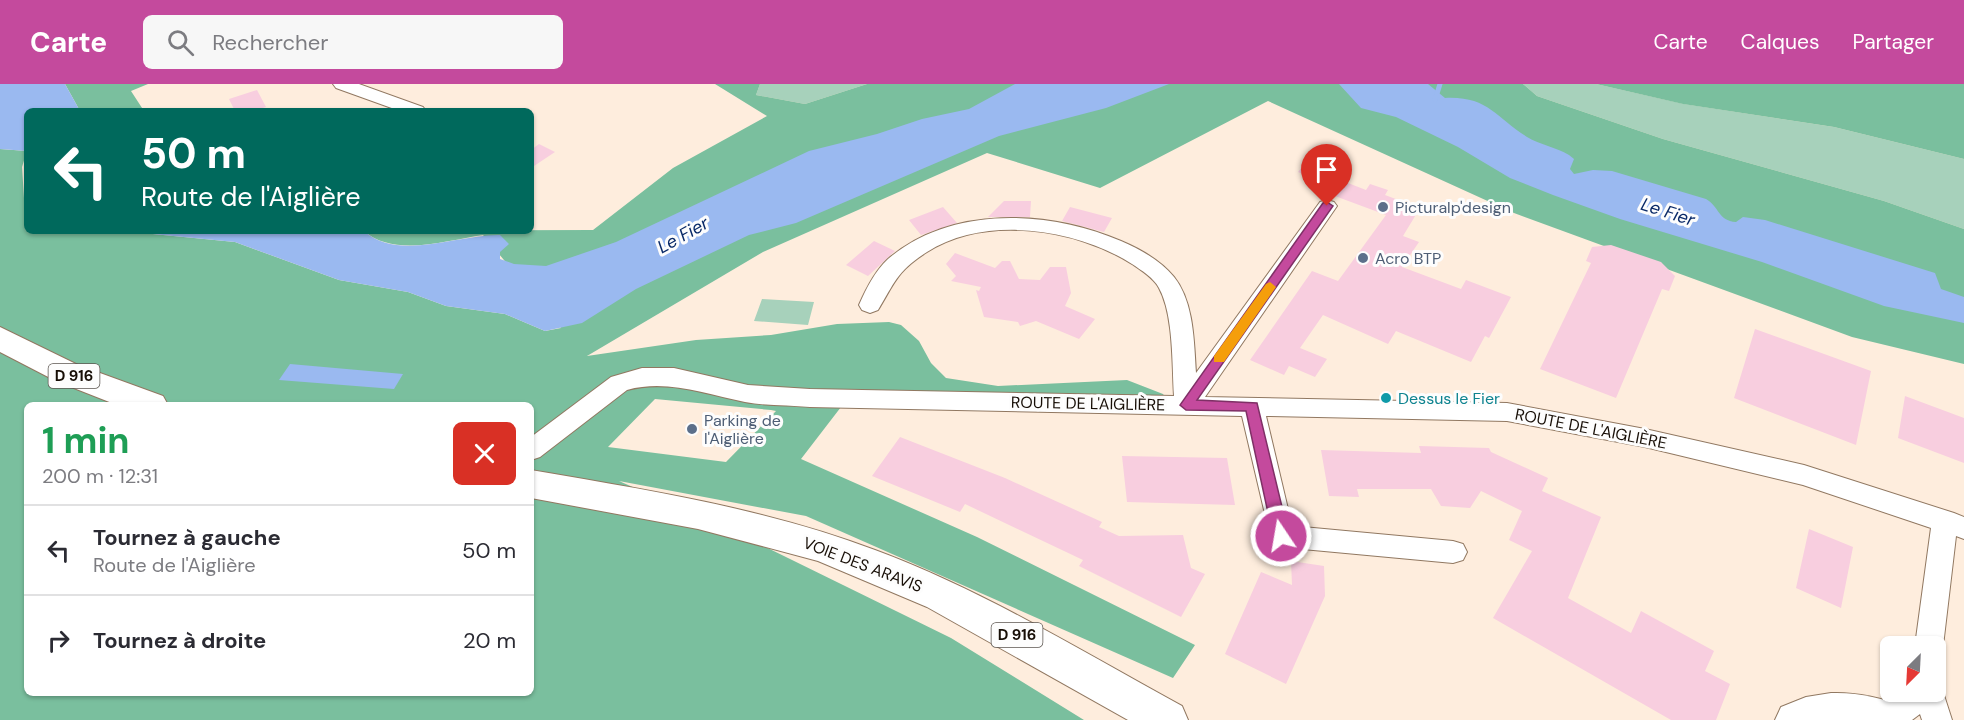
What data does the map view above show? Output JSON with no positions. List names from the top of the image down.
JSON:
{
  "streets": {
    "highway": ["D 916", "VOIE DES ARAVIS"],
    "street": ["ROUTE DE L'AIGLIÈRE"]
  },
  "water": ["Le Fier"],
  "places": [
    "Picturalp'design",
    "Acro BTP",
    "Dessus le Fier",
    "Parking de l'Aiglière"
  ],
  "north": "bottom left",
  "page": {
    "header": "Carte",
    "search": "Rechercher",
    "nav": ["Carte", "Calques", "Partager"],
    "turn": ["50 m", "Route de l'Aiglière"],
    "heading": ["1 min", "200 m · 12:31"],
    "list": [
      {
        "name": "Tournez à gauche",
        "note": "Route de l'Aiglière",
        "value": "50 m"
      },
      {
        "name": "Tournez à droite",
        "value": "20 m"
      }
    ]
  }
}
